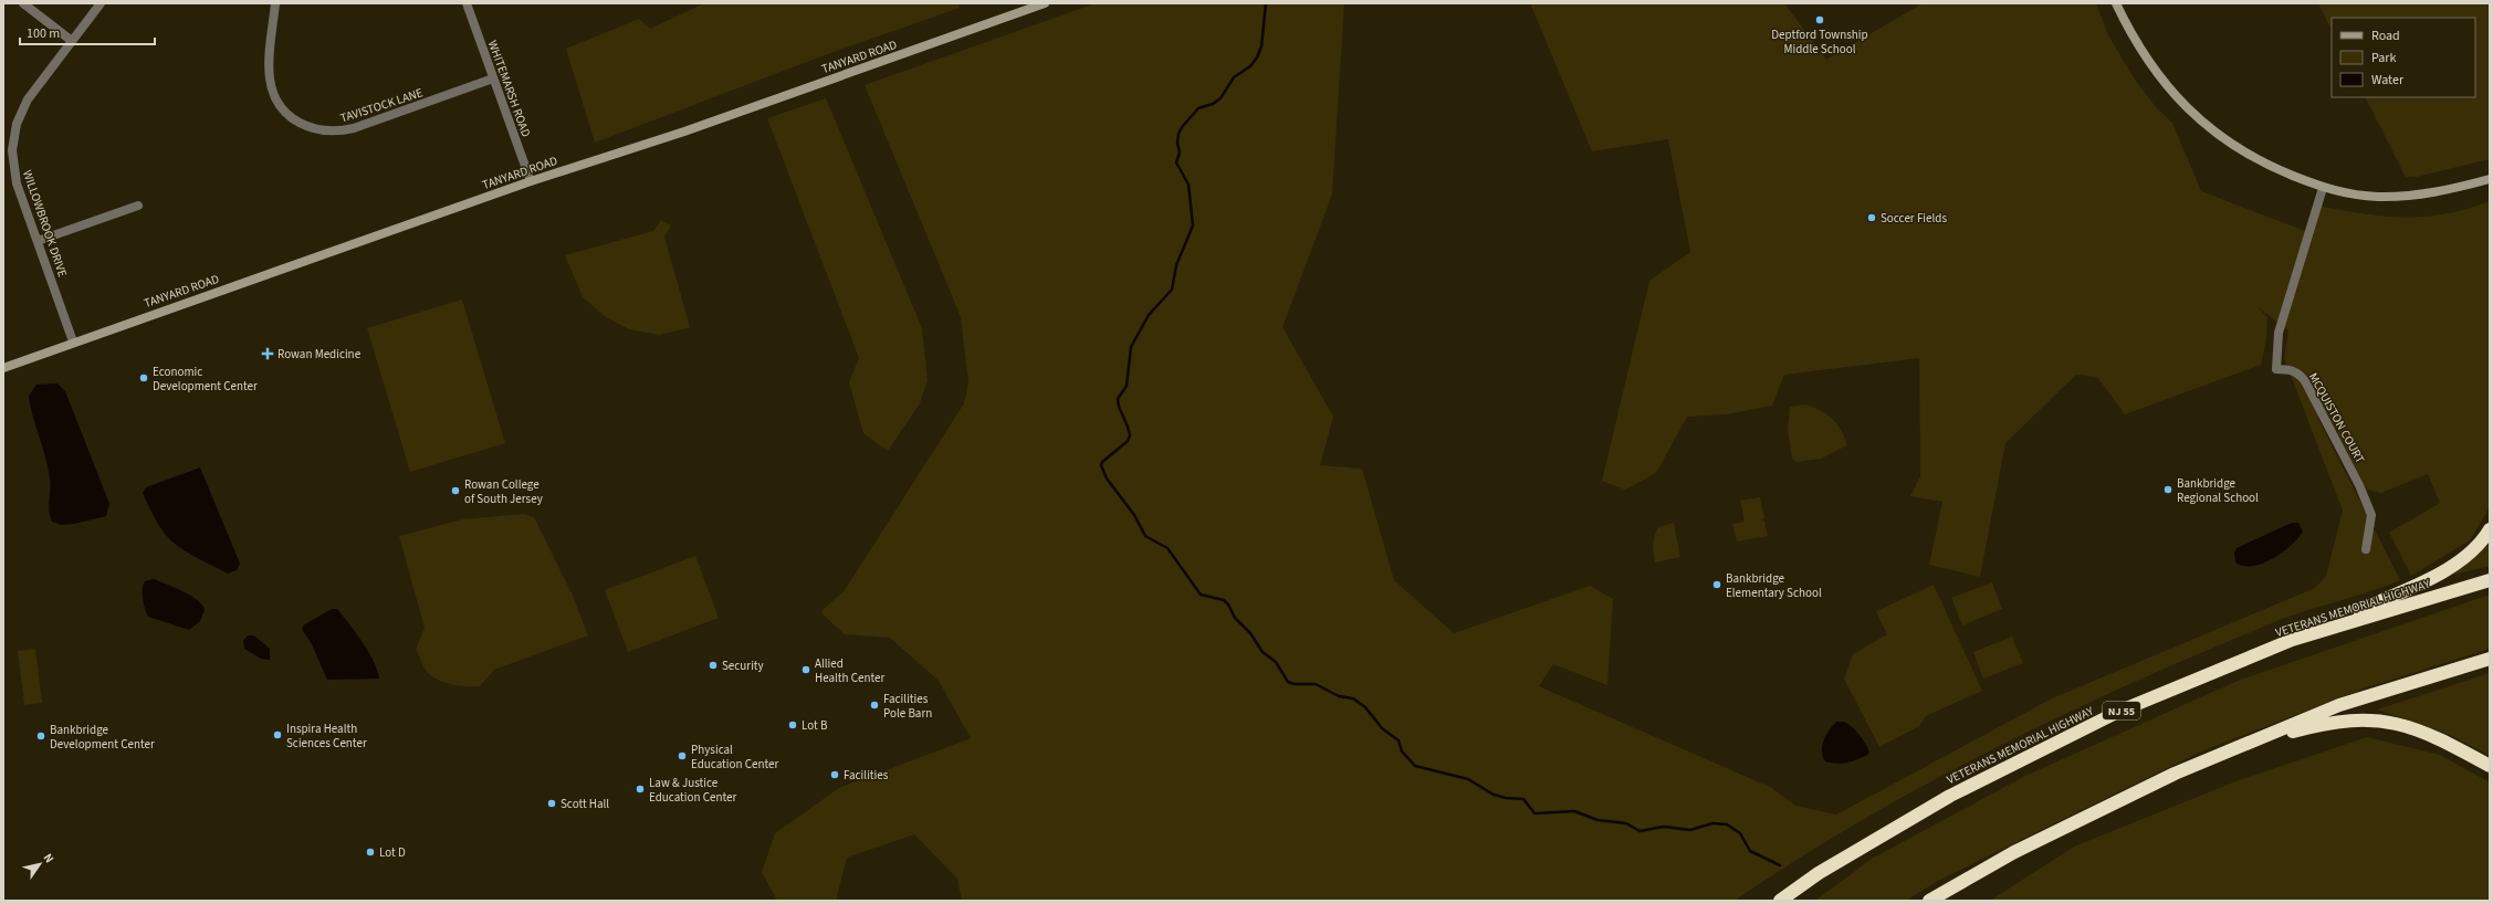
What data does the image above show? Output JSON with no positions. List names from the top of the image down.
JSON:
{
  "streets": {
    "highway": ["VETERANS MEMORIAL HIGHWAY", "NJ 55"],
    "street": [
      "TANYARD ROAD",
      "WHITEMARSH ROAD",
      "TAVISTOCK LANE",
      "WILLOWBROOK DRIVE",
      "MCQUISTON COURT"
    ]
  },
  "crossings": [
    ["TANYARD ROAD", "WHITEMARSH ROAD"],
    ["TANYARD ROAD", "WILLOWBROOK DRIVE"],
    ["WHITEMARSH ROAD", "TAVISTOCK LANE"]
  ],
  "places": {
    "other": [
      "Deptford Township Middle School",
      "Soccer Fields",
      "Economic Development Center",
      "Bankbridge Regional School",
      "Rowan College of South Jersey",
      "Bankbridge Elementary School",
      "Security",
      "Allied Health Center",
      "Facilities Pole Barn",
      "Lot B",
      "Inspira Health Sciences Center",
      "Bankbridge Development Center",
      "Physical Education Center",
      "Facilities",
      "Law & Justice Education Center",
      "Scott Hall",
      "Lot D"
    ],
    "health": ["Rowan Medicine"]
  },
  "legend": ["Road", "Park", "Water"],
  "scale_bar": "100 m",
  "north": "top right"
}
